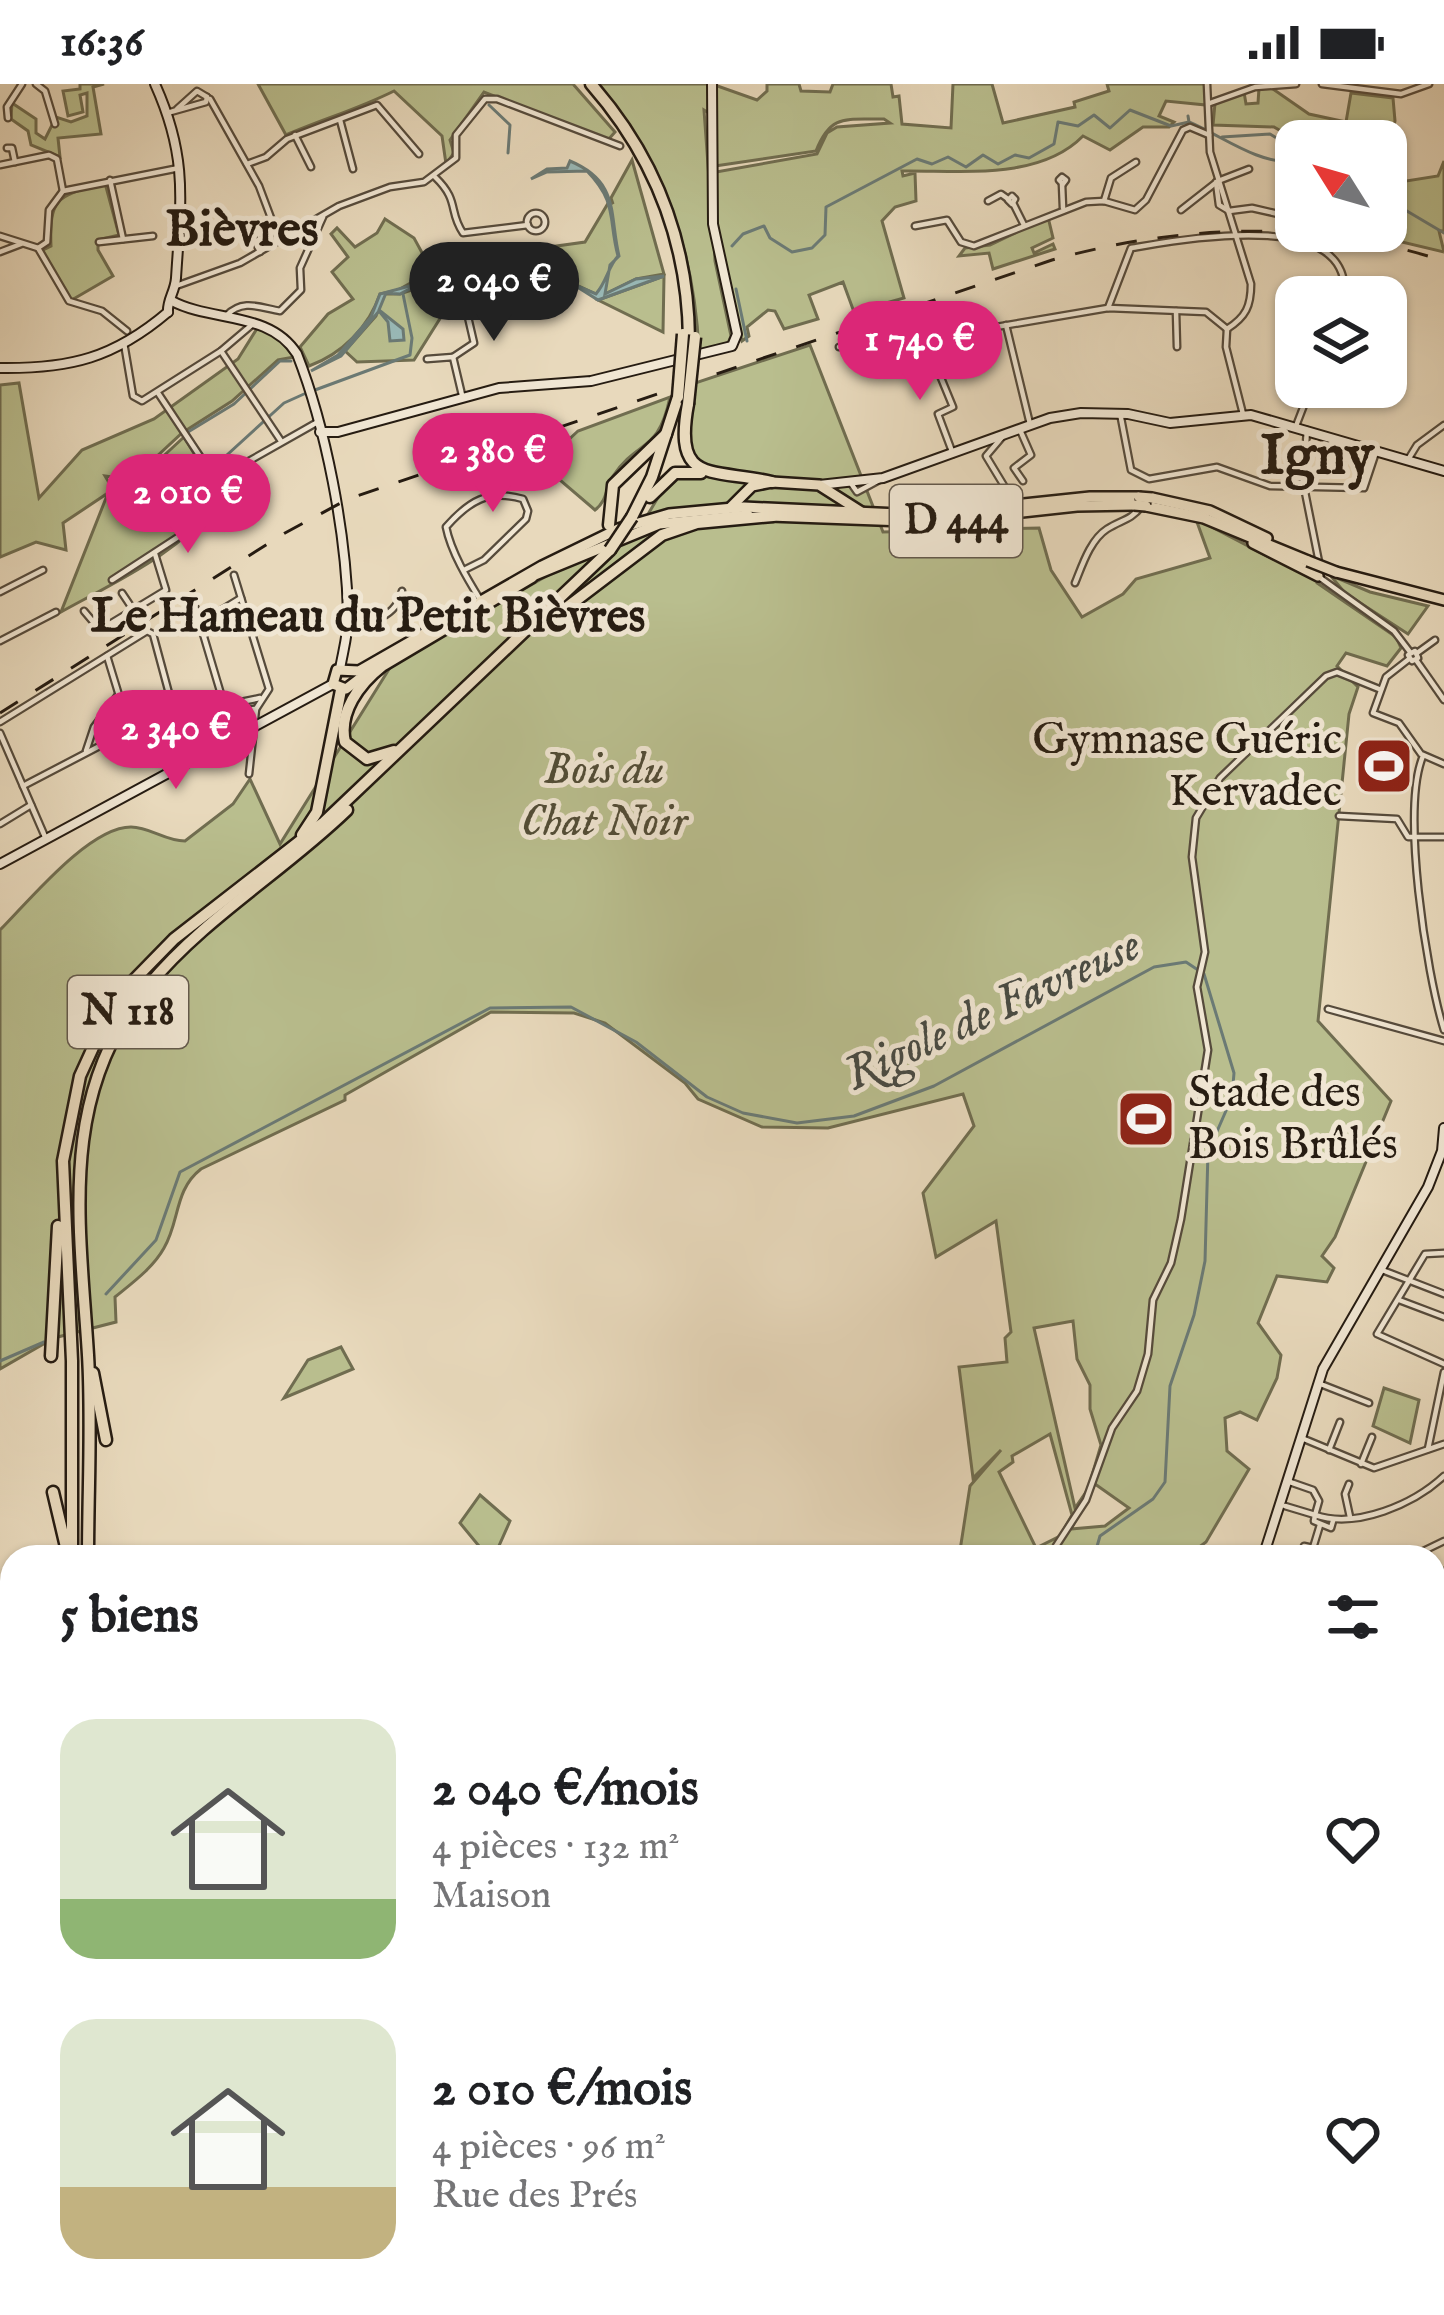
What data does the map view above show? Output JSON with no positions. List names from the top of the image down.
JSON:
{
  "streets": {
    "highway": ["N 118"],
    "main road": ["D 444"]
  },
  "crossings": [
    ["D 444", "N 118"]
  ],
  "districts": ["Bièvres", "Igny", "Le Hameau du Petit Bièvres"],
  "water": ["Rigole de Favreuse"],
  "parks": ["Bois du Chat Noir"],
  "places": {
    "sports": ["Gymnase Guéric Kervadec", "Stade des Bois Brûlés"]
  },
  "north": "top left",
  "page": {
    "status": "16:36",
    "price": [
      "2 040 €",
      "1 740 €",
      "2 380 €",
      "2 010 €",
      "2 340 €"
    ],
    "heading": "5 biens",
    "list": [
      {
        "name": "2 040 €/mois",
        "note": "4 pièces · 132 m² · Maison"
      },
      {
        "name": "2 010 €/mois",
        "note": "4 pièces · 96 m² · Rue des Prés"
      }
    ]
  }
}
